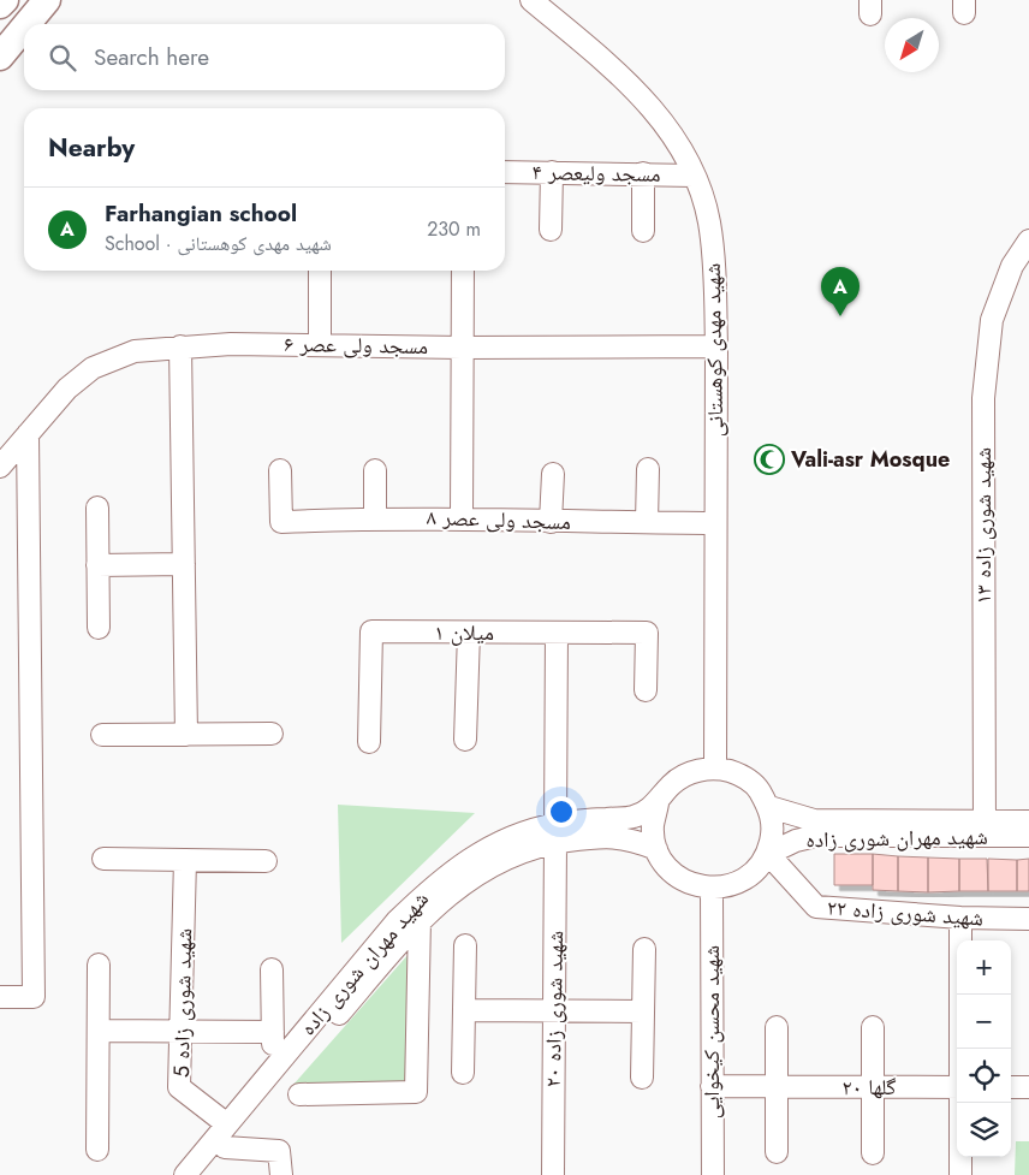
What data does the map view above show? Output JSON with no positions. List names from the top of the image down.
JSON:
{
  "streets": {
    "street": [
      "مسجد ولیعصر ۴",
      "مسجد ولی عصر ۶",
      "شهید مهدی کوهستانی",
      "مسجد ولی عصر ۸",
      "شهید شوری زاده ۱۳",
      "میلان ۱",
      "شهید مهران شوری زاده",
      "شهید شوری زاده ۲۲",
      "شهید شوری زاده 5",
      "شهید شوری زاده ۲۰",
      "شهید محسن کیخوایی",
      "گلها ۲۰"
    ]
  },
  "crossings": [
    ["مسجد ولیعصر ۴", "شهید مهدی کوهستانی"],
    ["مسجد ولی عصر ۶", "شهید مهدی کوهستانی"],
    ["شهید مهدی کوهستانی", "مسجد ولی عصر ۸"],
    ["شهید مهدی کوهستانی", "شهید مهران شوری زاده"],
    ["شهید مهدی کوهستانی", "شهید شوری زاده ۲۲"],
    ["شهید مهدی کوهستانی", "شهید محسن کیخوایی"],
    ["شهید شوری زاده ۱۳", "شهید مهران شوری زاده"],
    ["میلان ۱", "شهید شوری زاده ۲۰"],
    ["شهید مهران شوری زاده", "شهید شوری زاده ۲۲"],
    ["شهید مهران شوری زاده", "شهید شوری زاده 5"],
    ["شهید مهران شوری زاده", "شهید شوری زاده ۲۰"],
    ["شهید مهران شوری زاده", "شهید محسن کیخوایی"],
    ["شهید شوری زاده ۲۲", "شهید محسن کیخوایی"],
    ["شهید محسن کیخوایی", "گلها ۲۰"]
  ],
  "places": {
    "mosque": ["Vali-asr Mosque"]
  },
  "north": "bottom left",
  "page": {
    "search": "Search here",
    "heading": "Nearby",
    "list": [
      {
        "mark": "A",
        "name": "Farhangian school",
        "note": "School · شهید مهدی کوهستانی",
        "value": "230 m"
      }
    ],
    "pins": "A",
    "map_buttons": ["+", "−"]
  }
}
